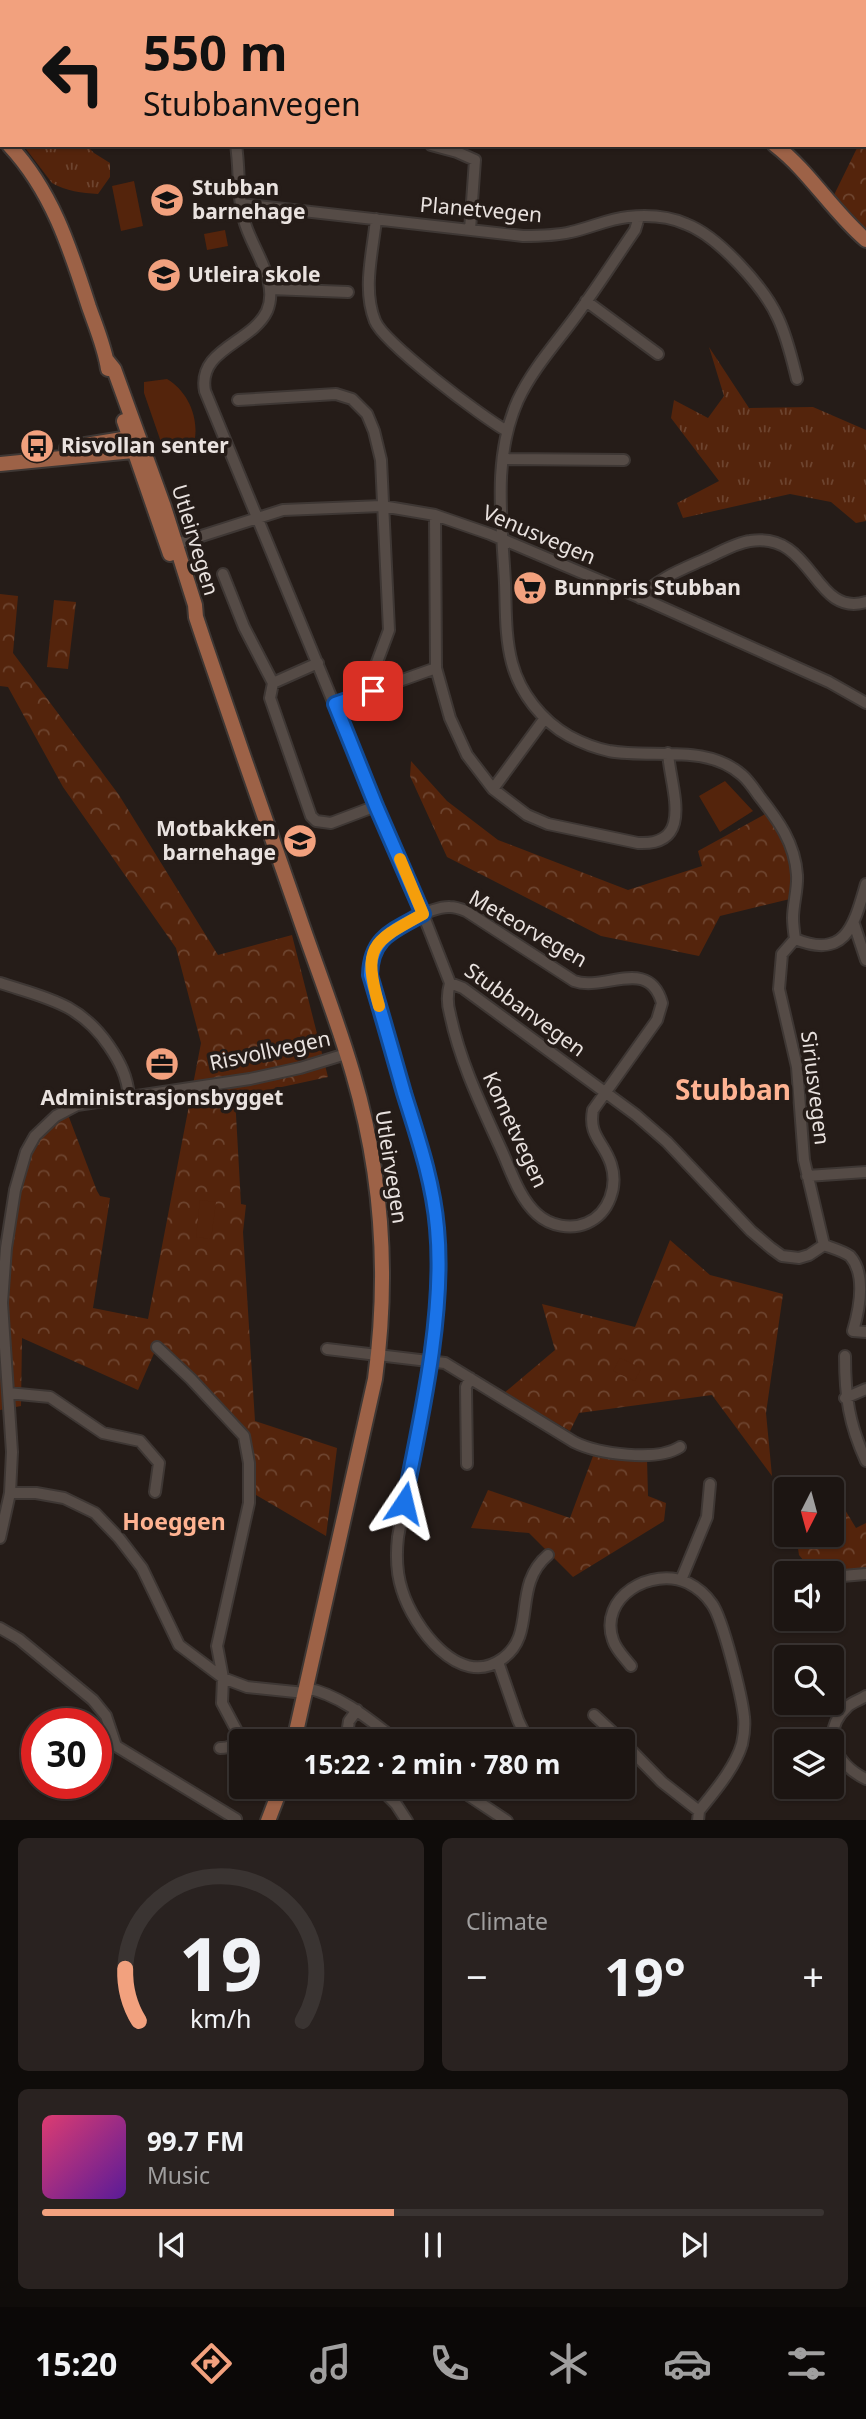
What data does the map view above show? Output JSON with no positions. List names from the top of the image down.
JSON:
{
  "streets": {
    "main road": ["Utleirvegen"],
    "street": [
      "Planetvegen",
      "Venusvegen",
      "Meteorvegen",
      "Stubbanvegen",
      "Risvollvegen",
      "Siriusvegen",
      "Kometvegen"
    ]
  },
  "crossings": [
    ["Venusvegen", "Utleirvegen"],
    ["Venusvegen", "Stubbanvegen"],
    ["Utleirvegen", "Risvollvegen"],
    ["Meteorvegen", "Stubbanvegen"],
    ["Meteorvegen", "Kometvegen"],
    ["Stubbanvegen", "Siriusvegen"],
    ["Stubbanvegen", "Kometvegen"]
  ],
  "districts": ["Stubban", "Hoeggen"],
  "places": {
    "school or university": ["Stubban barnehage", "Utleira skole", "Motbakken barnehage"],
    "bus stop": ["Risvollan senter"],
    "supermarket": ["Bunnpris Stubban"],
    "office": ["Administrasjonsbygget"]
  },
  "north": "bottom",
  "page": {
    "turn": ["550 m", "Stubbanvegen"],
    "limit": "30",
    "trip": "15:22 · 2 min · 780 m",
    "tile": "Climate",
    "heat": ["−", "19°", "+"],
    "song": ["99.7 FM", "Music"],
    "tabs": "15:20",
    "gauge": ["19", "km/h"]
  }
}
